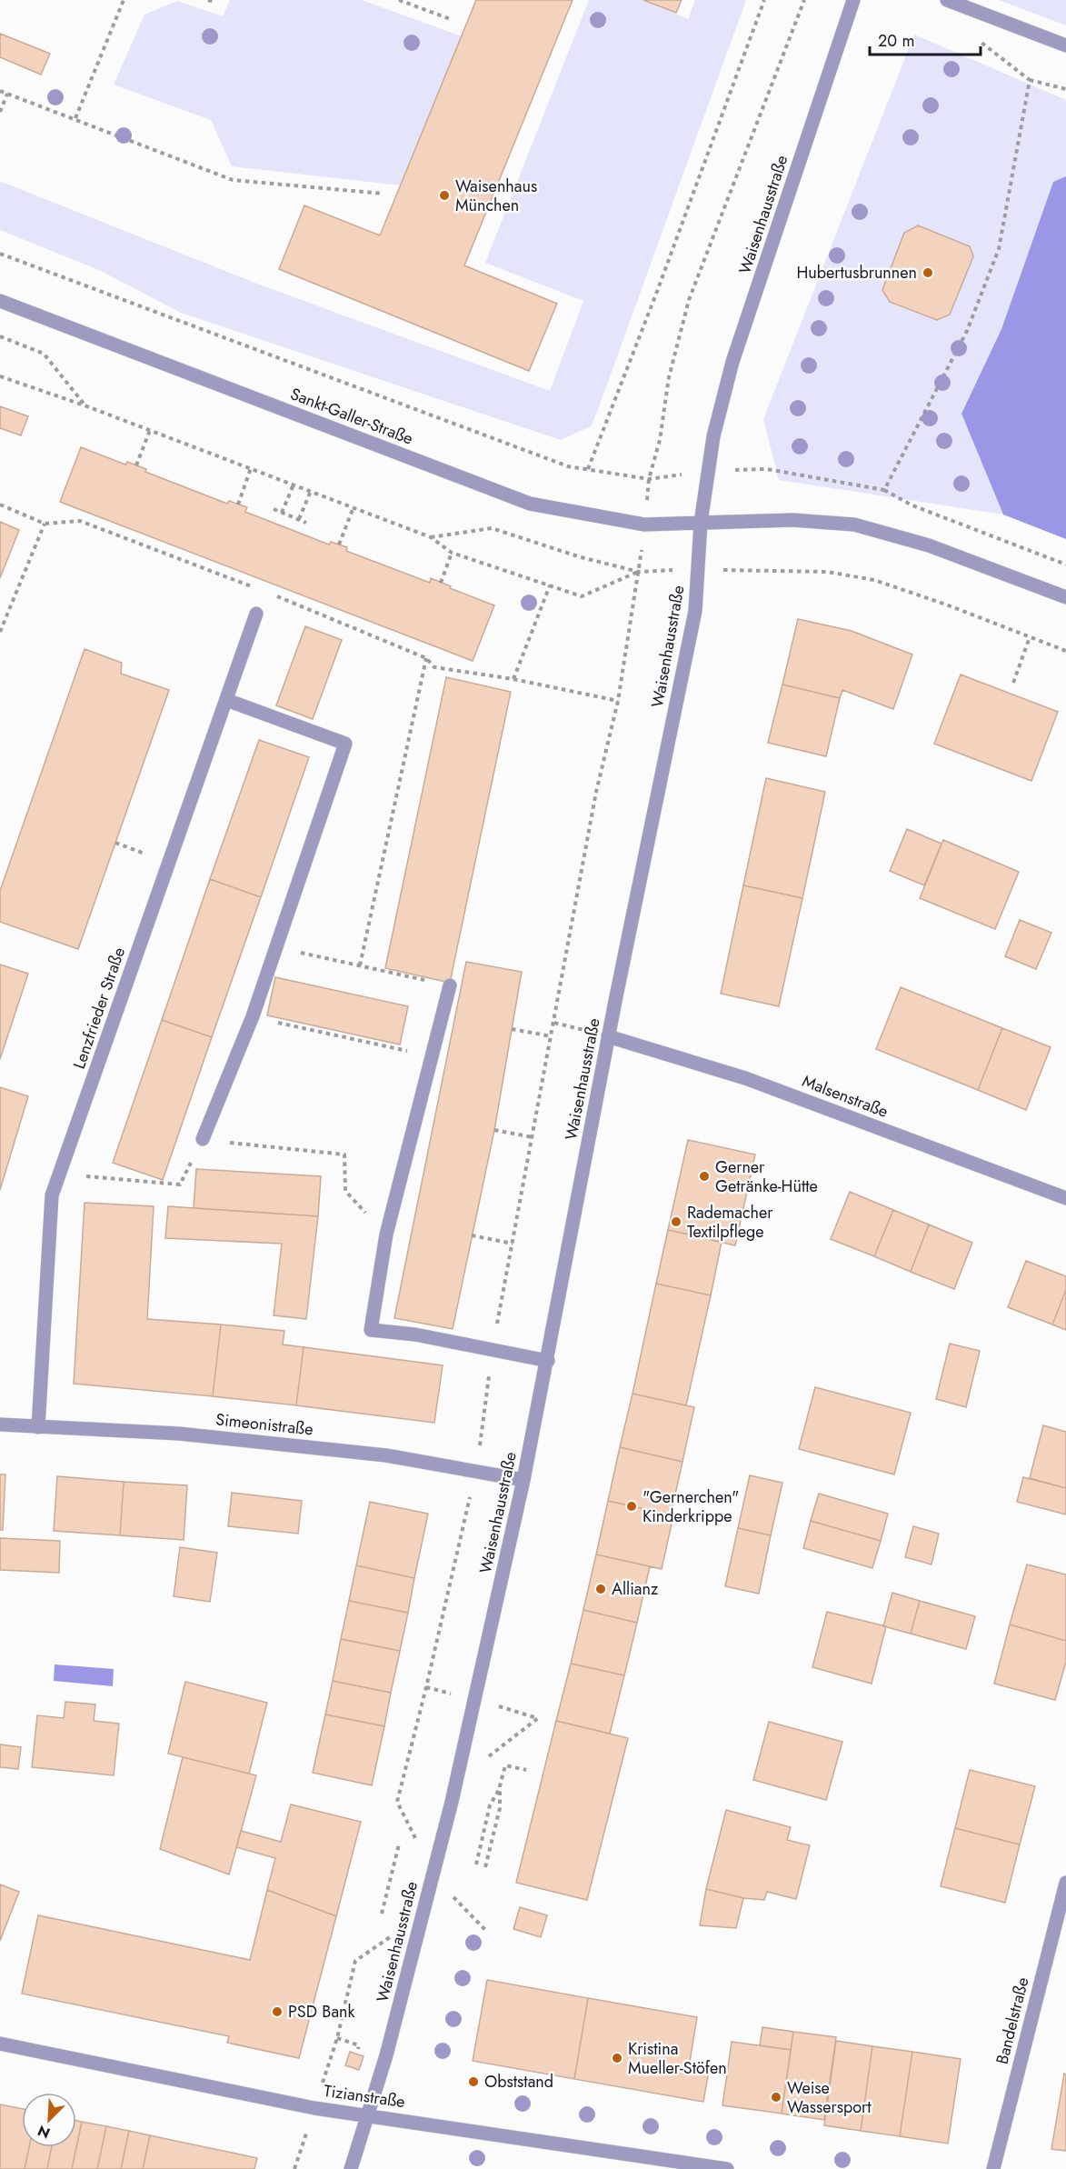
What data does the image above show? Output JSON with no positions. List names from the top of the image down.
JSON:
{
  "streets": {
    "street": [
      "Waisenhausstraße",
      "Sankt-Galler-Straße",
      "Lenzfrieder Straße",
      "Malsenstraße",
      "Simeonistraße",
      "Bandelstraße",
      "Tizianstraße"
    ]
  },
  "crossings": [
    ["Waisenhausstraße", "Sankt-Galler-Straße"],
    ["Waisenhausstraße", "Malsenstraße"],
    ["Waisenhausstraße", "Simeonistraße"],
    ["Waisenhausstraße", "Tizianstraße"],
    ["Lenzfrieder Straße", "Simeonistraße"]
  ],
  "places": [
    "Waisenhaus München",
    "Hubertusbrunnen",
    "Gerner Getränke-Hütte",
    "Rademacher Textilpflege",
    "\"Gernerchen\" Kinderkrippe",
    "Allianz",
    "PSD Bank",
    "Kristina Mueller-Stöfen",
    "Obststand",
    "Weise Wassersport"
  ],
  "scale_bar": "20 m",
  "north": "bottom left"
}
